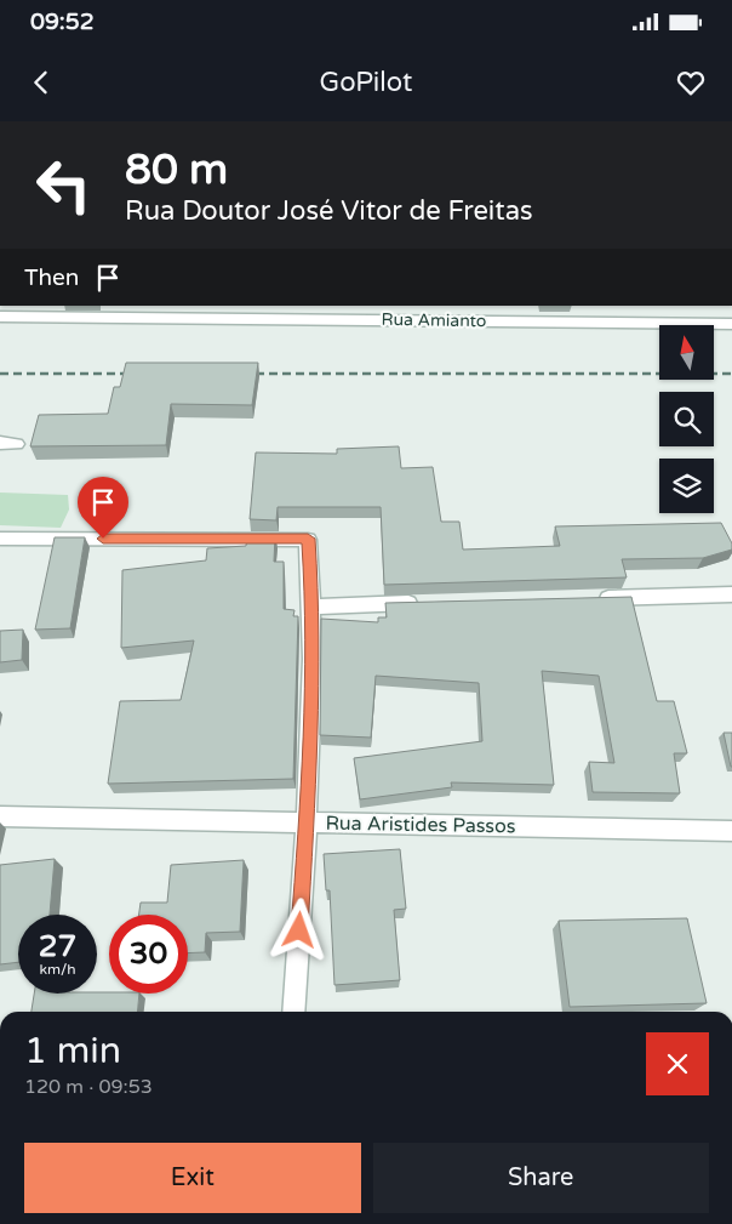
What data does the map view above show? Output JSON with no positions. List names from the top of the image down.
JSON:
{
  "streets": {
    "street": ["Rua Amianto", "Rua Aristides Passos"]
  },
  "north": "top",
  "page": {
    "status": "09:52",
    "header": "GoPilot",
    "turn": ["80 m", "Rua Doutor José Vitor de Freitas"],
    "then": "Then",
    "speed": "27 km/h",
    "limit": "30",
    "heading": ["1 min", "120 m · 09:53"],
    "buttons": ["Exit", "Share"]
  }
}
